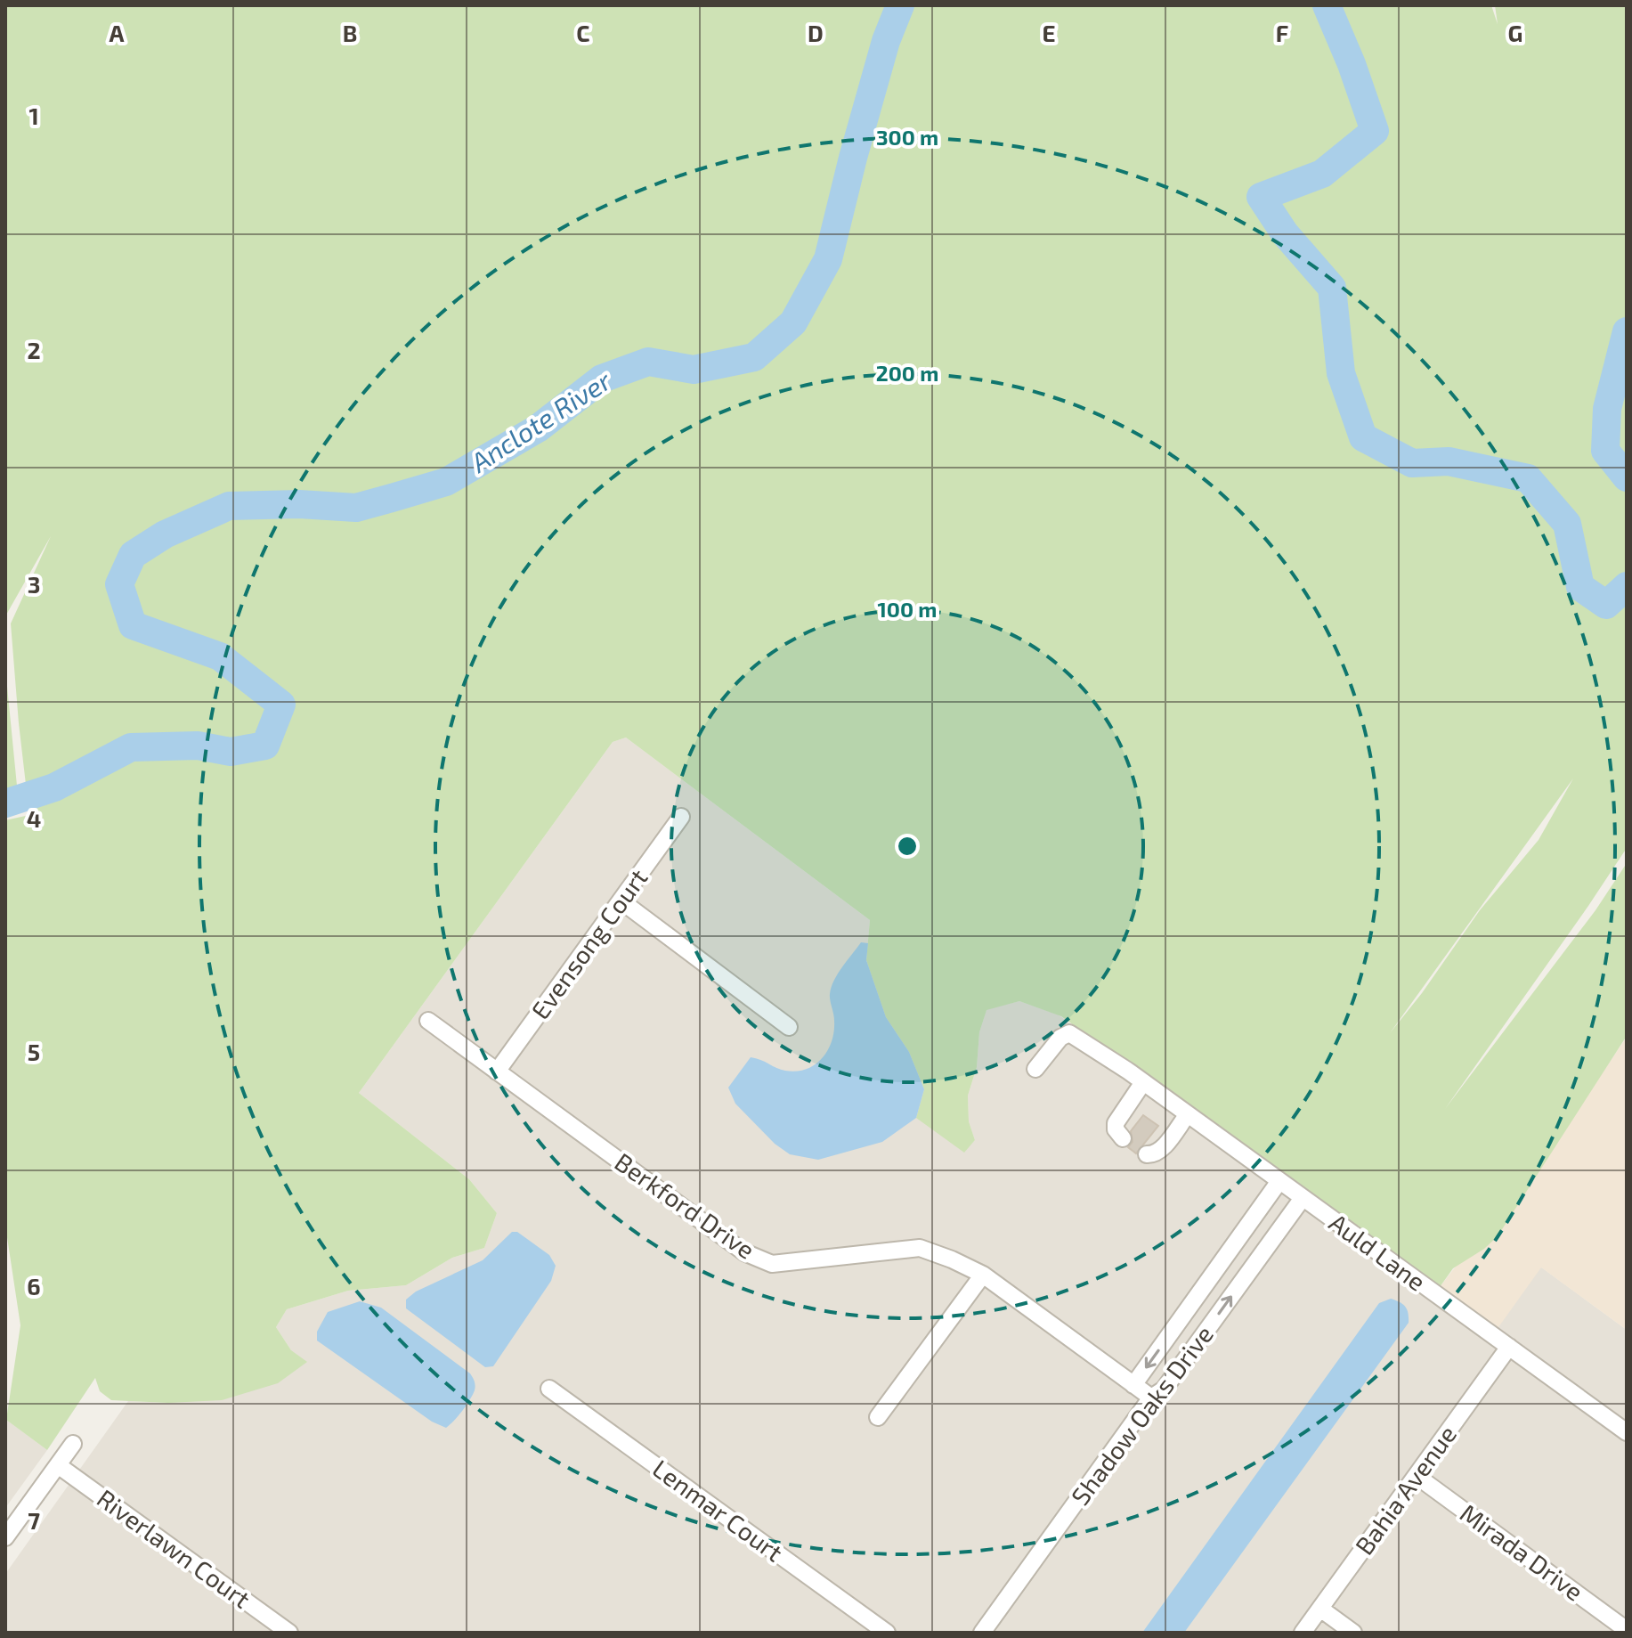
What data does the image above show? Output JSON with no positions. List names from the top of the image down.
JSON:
{
  "streets": {
    "street": [
      "Evensong Court",
      "Berkford Drive",
      "Auld Lane",
      "Shadow Oaks Drive",
      "Bahia Avenue",
      "Lenmar Court",
      "Riverlawn Court",
      "Mirada Drive"
    ]
  },
  "crossings": [
    ["Evensong Court", "Berkford Drive"],
    ["Berkford Drive", "Shadow Oaks Drive"],
    ["Auld Lane", "Shadow Oaks Drive"],
    ["Auld Lane", "Bahia Avenue"],
    ["Bahia Avenue", "Mirada Drive"]
  ],
  "water": ["Anclote River"],
  "grid": {
    "columns": [
      "A",
      "B",
      "C",
      "D",
      "E",
      "F",
      "G"
    ],
    "rows": [
      "1",
      "2",
      "3",
      "4",
      "5",
      "6",
      "7"
    ]
  },
  "rings": ["300 m", "200 m", "100 m"]
}
